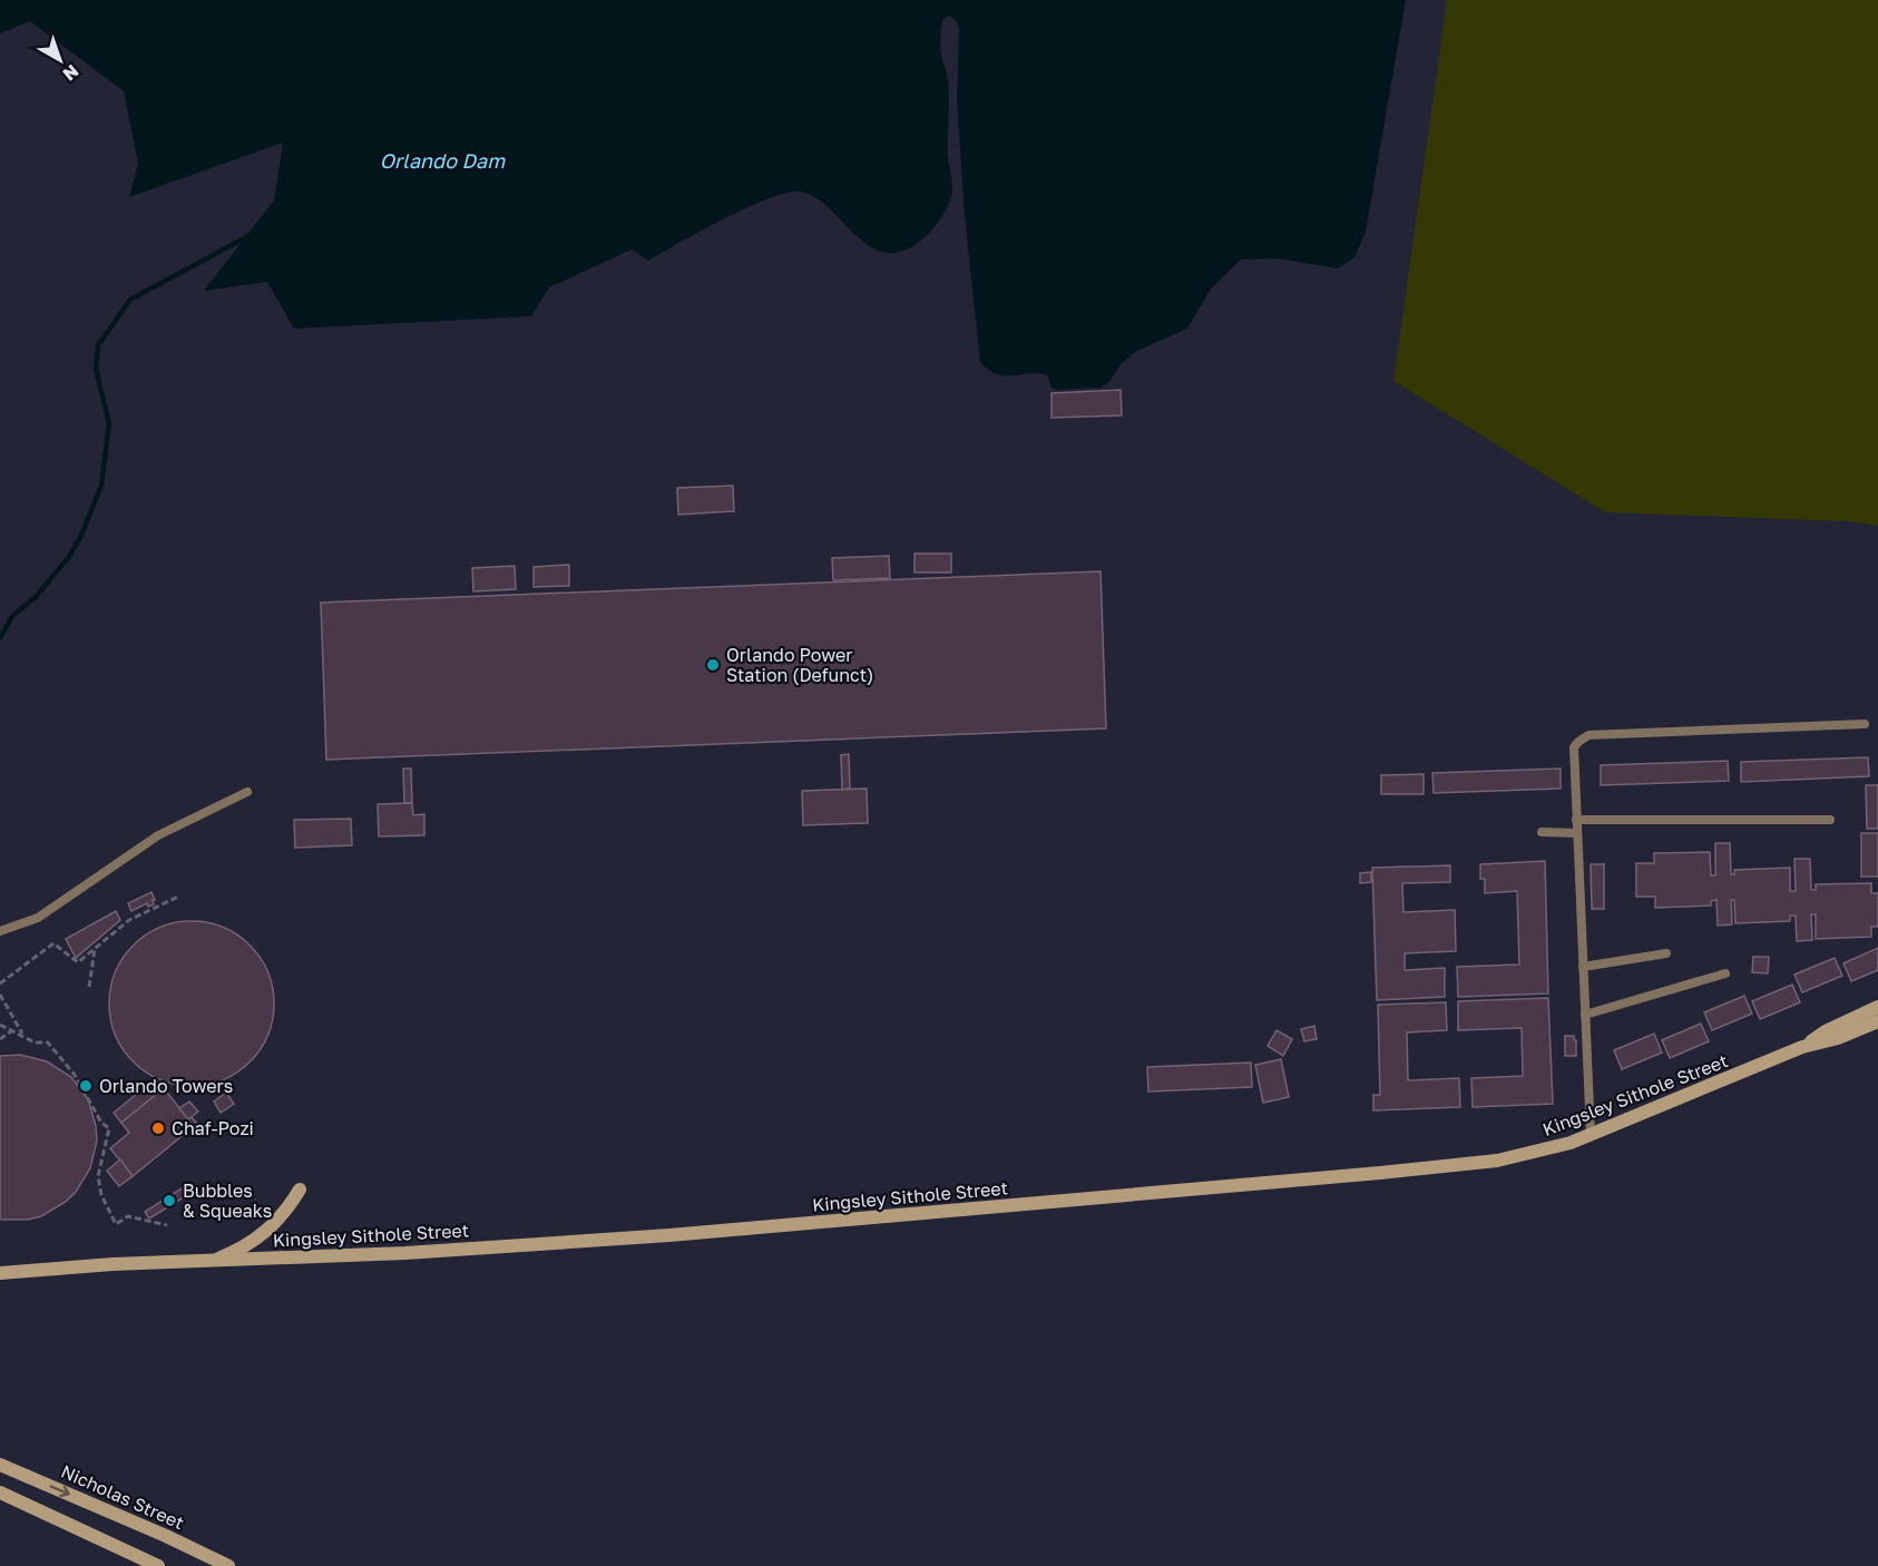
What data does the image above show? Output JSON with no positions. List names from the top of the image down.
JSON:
{
  "streets": {
    "street": ["Kingsley Sithole Street", "Nicholas Street"]
  },
  "water": ["Orlando Dam"],
  "places": [
    "Orlando Power Station (Defunct)",
    "Orlando Towers",
    "Chaf-Pozi",
    "Bubbles & Squeaks"
  ],
  "north": "bottom right"
}
